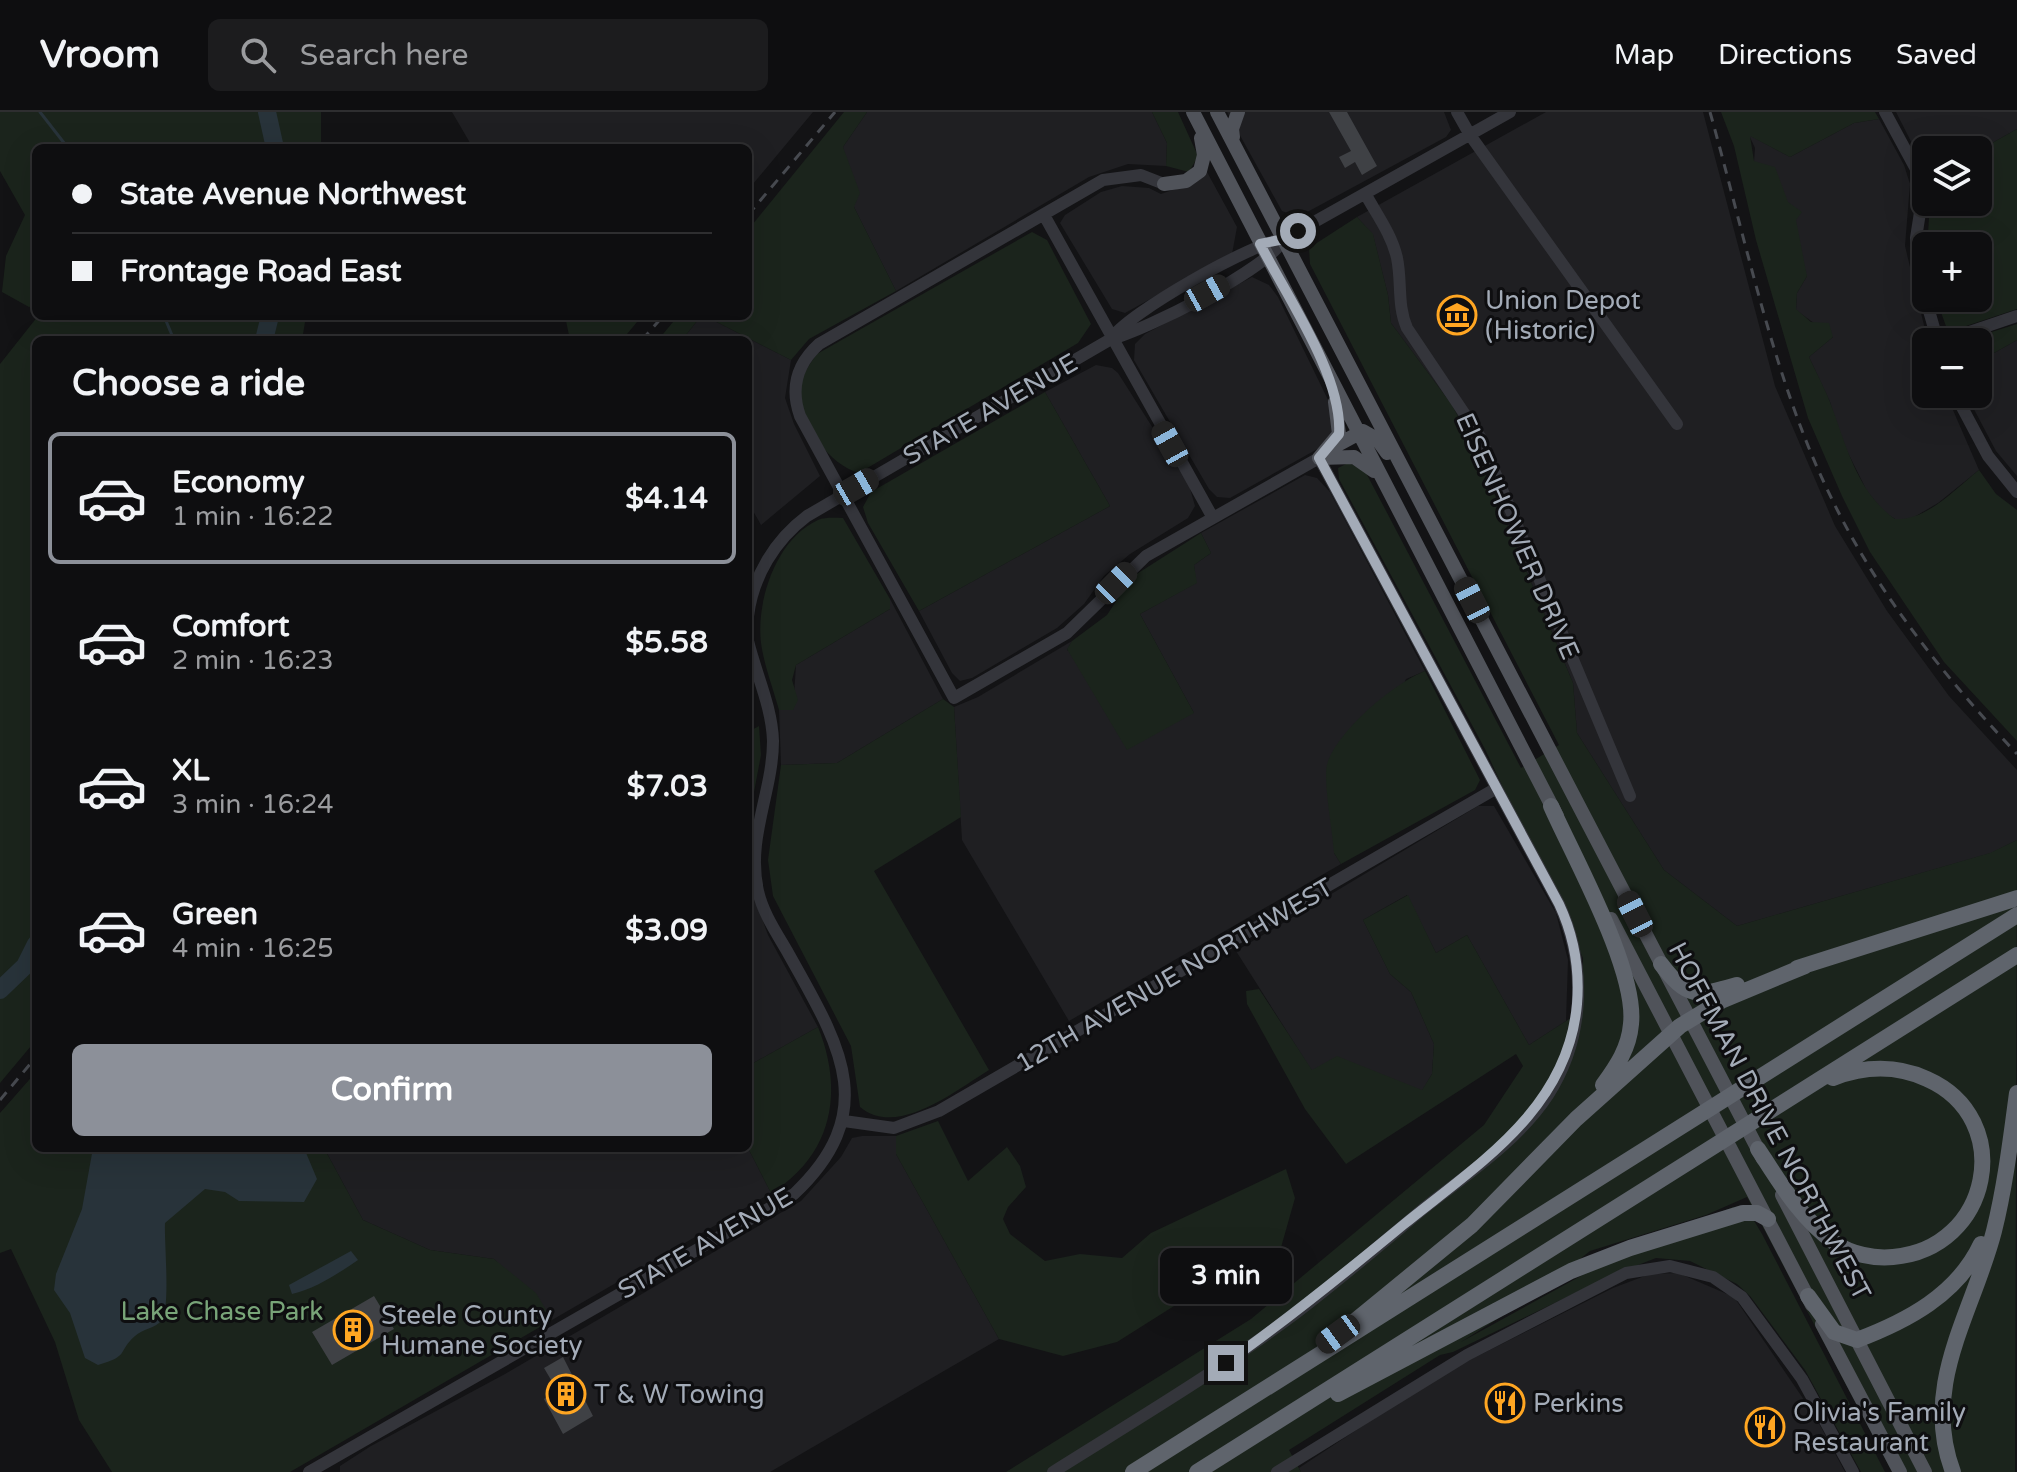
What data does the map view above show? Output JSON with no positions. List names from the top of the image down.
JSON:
{
  "streets": {
    "main road": ["HOFFMAN DRIVE NORTHWEST"],
    "street": ["STATE AVENUE", "EISENHOWER DRIVE", "12TH AVENUE NORTHWEST"]
  },
  "crossings": [
    ["STATE AVENUE", "12TH AVENUE NORTHWEST"]
  ],
  "parks": ["Lake Chase Park"],
  "places": {
    "museum": ["Union Depot (Historic)"],
    "building": ["Steele County Humane Society", "T & W Towing"],
    "restaurant": ["Perkins", "Olivia's Family Restaurant"]
  },
  "page": {
    "header": "Vroom",
    "search": "Search here",
    "nav": ["Map", "Directions", "Saved"],
    "map_buttons": ["+", "−"],
    "banner": ["State Avenue Northwest", "Frontage Road East"],
    "heading": "Choose a ride",
    "list": [
      {
        "name": "Economy",
        "note": "1 min · 16:22",
        "value": "$4.14"
      },
      {
        "name": "Comfort",
        "note": "2 min · 16:23",
        "value": "$5.58"
      },
      {
        "name": "XL",
        "note": "3 min · 16:24",
        "value": "$7.03"
      },
      {
        "name": "Green",
        "note": "4 min · 16:25",
        "value": "$3.09"
      }
    ],
    "buttons": "Confirm",
    "bubble": "3 min"
  }
}
